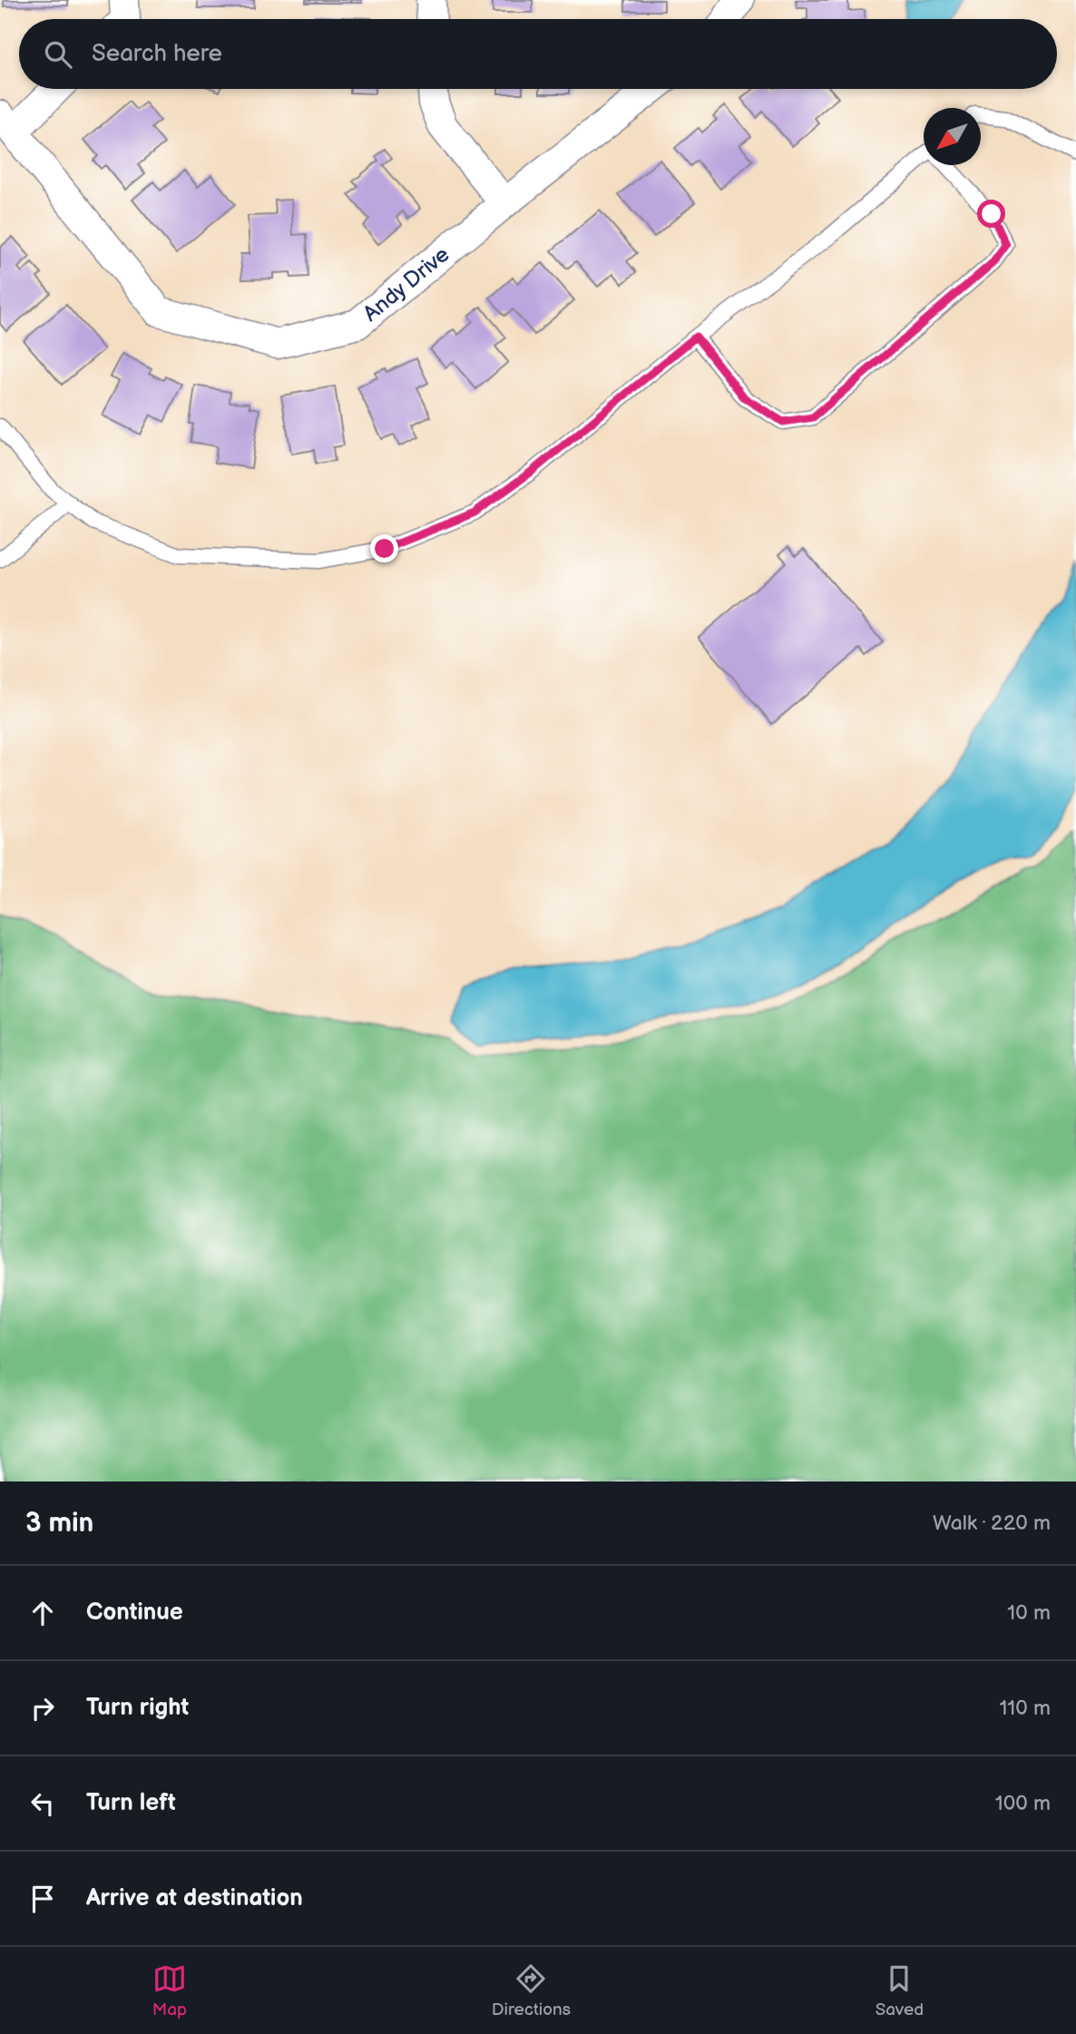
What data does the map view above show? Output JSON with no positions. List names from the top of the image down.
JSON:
{
  "streets": {
    "street": ["Andy Drive"]
  },
  "north": "bottom left",
  "page": {
    "search": "Search here",
    "heading": ["3 min", "Walk · 220 m"],
    "list": [
      ["Continue", "10 m"],
      ["Turn right", "110 m"],
      ["Turn left", "100 m"],
      "Arrive at destination"
    ],
    "nav": ["Map", "Directions", "Saved"]
  }
}
